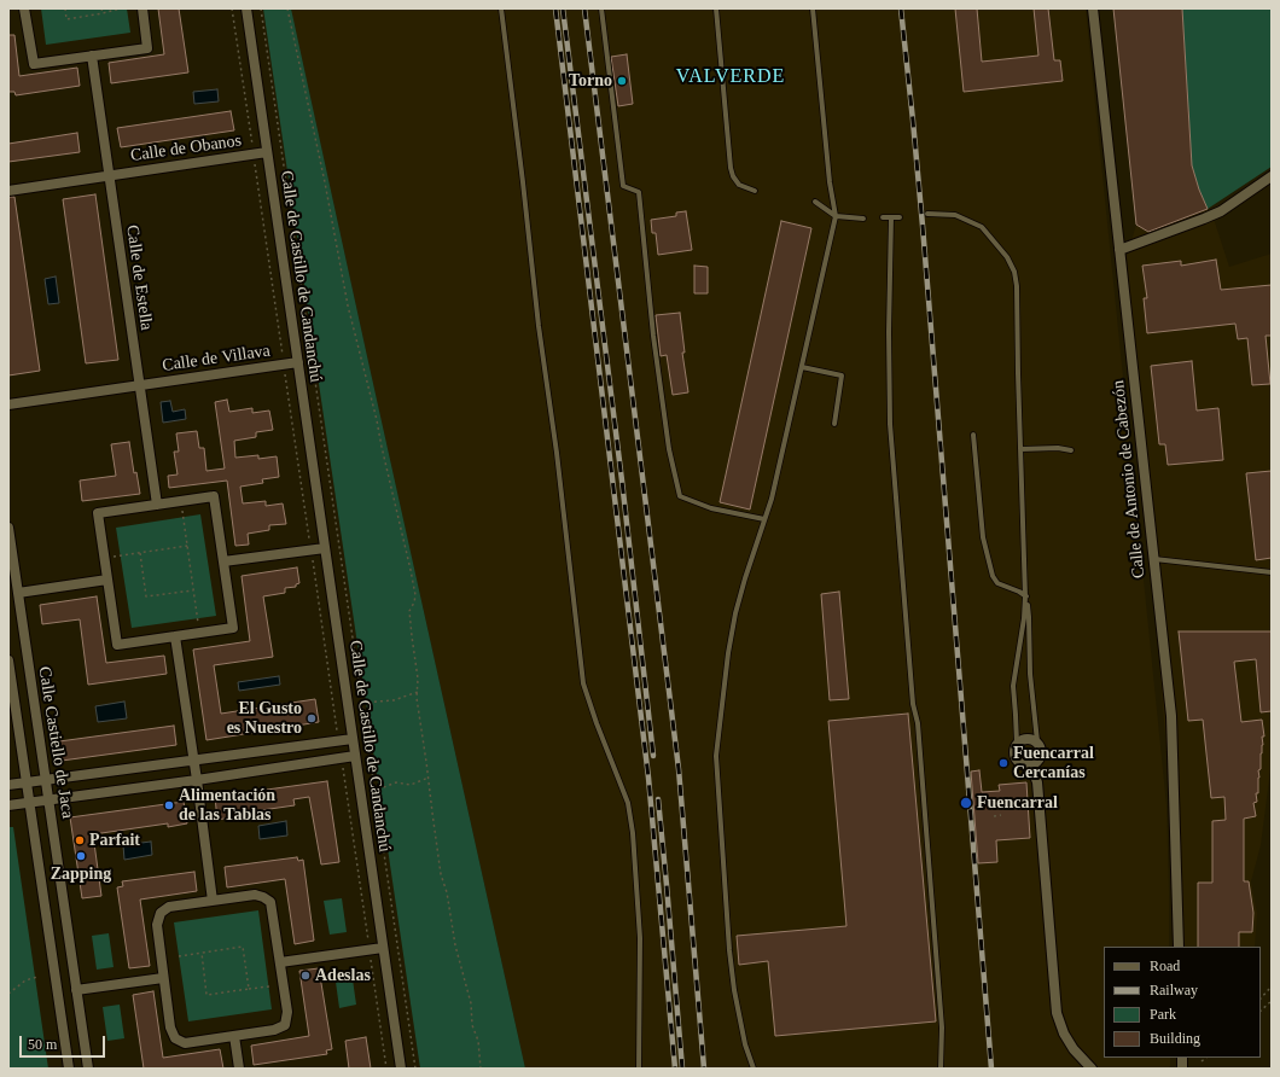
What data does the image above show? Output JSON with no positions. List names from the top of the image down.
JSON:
{
  "streets": {
    "street": [
      "Calle de Obanos",
      "Calle de Castillo de Candanchú",
      "Calle de Estella",
      "Calle de Villava",
      "Calle de Antonio de Cabezón",
      "Calle Castiello de Jaca"
    ]
  },
  "crossings": [
    ["Calle de Obanos", "Calle de Castillo de Candanchú"],
    ["Calle de Obanos", "Calle de Estella"],
    ["Calle de Castillo de Candanchú", "Calle de Villava"],
    ["Calle de Estella", "Calle de Villava"]
  ],
  "districts": ["VALVERDE"],
  "places": [
    "Torno",
    "El Gusto es Nuestro",
    "Fuencarral Cercanías",
    "Fuencarral",
    "Alimentación de las Tablas",
    "Parfait",
    "Zapping",
    "Adeslas"
  ],
  "legend": [
    "Road",
    "Railway",
    "Park",
    "Building"
  ],
  "scale_bar": "50 m"
}
